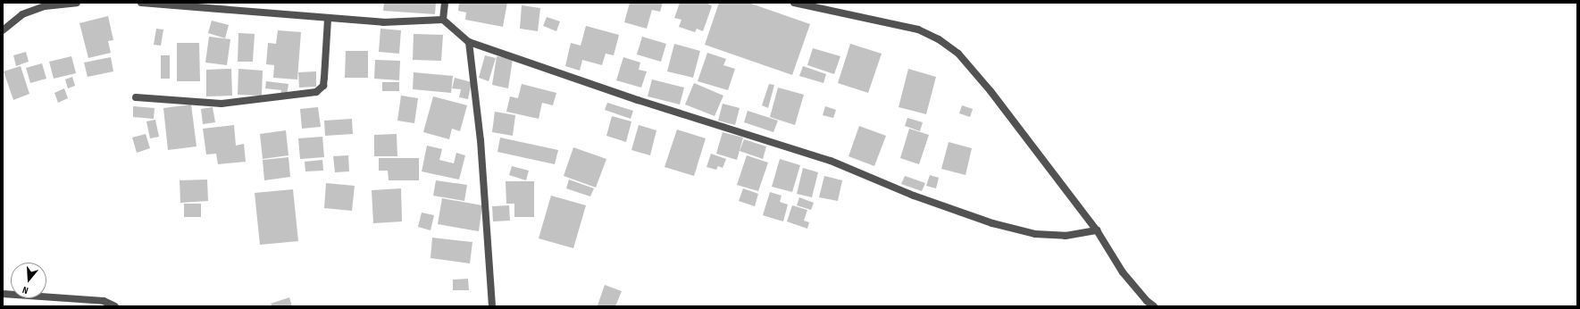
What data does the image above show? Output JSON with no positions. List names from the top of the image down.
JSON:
{
  "north": "bottom"
}
